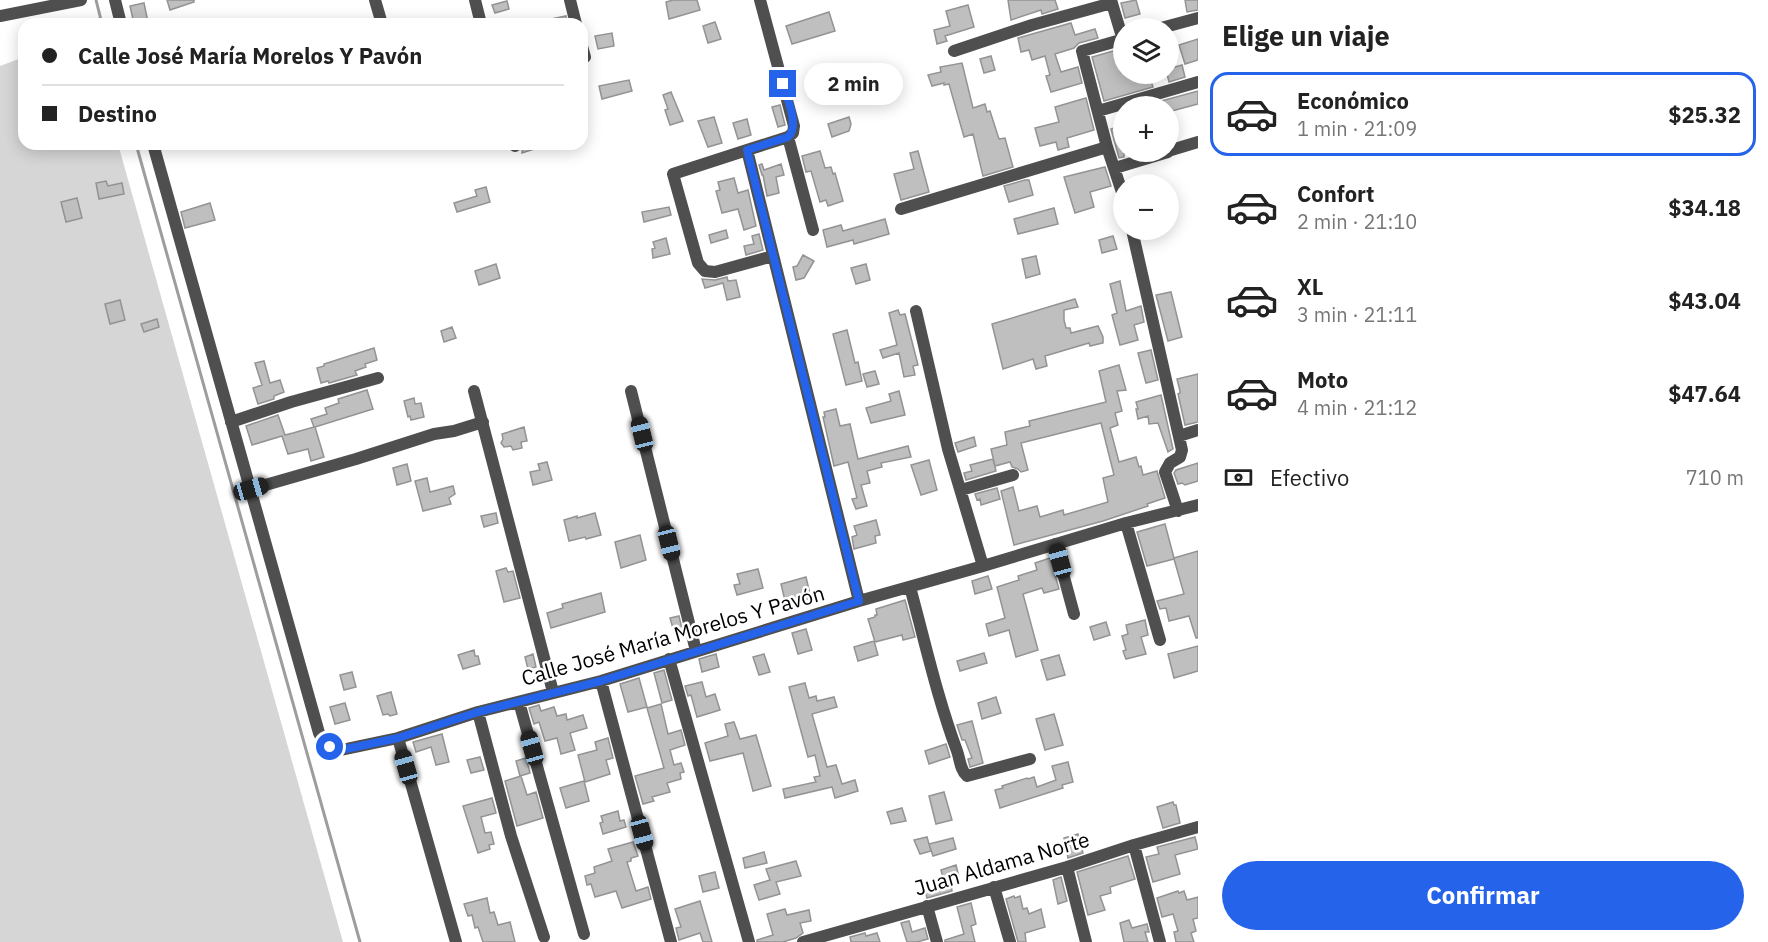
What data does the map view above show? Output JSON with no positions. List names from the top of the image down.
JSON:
{
  "streets": {
    "street": ["Calle José María Morelos Y Pavón", "Juan Aldama Norte"]
  },
  "page": {
    "heading": "Elige un viaje",
    "map_buttons": ["+", "−"],
    "banner": ["Calle José María Morelos Y Pavón", "Destino"],
    "bubble": "2 min",
    "list": [
      {
        "name": "Económico",
        "note": "1 min · 21:09",
        "value": "$25.32"
      },
      {
        "name": "Confort",
        "note": "2 min · 21:10",
        "value": "$34.18"
      },
      {
        "name": "XL",
        "note": "3 min · 21:11",
        "value": "$43.04"
      },
      {
        "name": "Moto",
        "note": "4 min · 21:12",
        "value": "$47.64"
      }
    ],
    "pay": ["Efectivo", "710 m"],
    "buttons": "Confirmar"
  }
}
